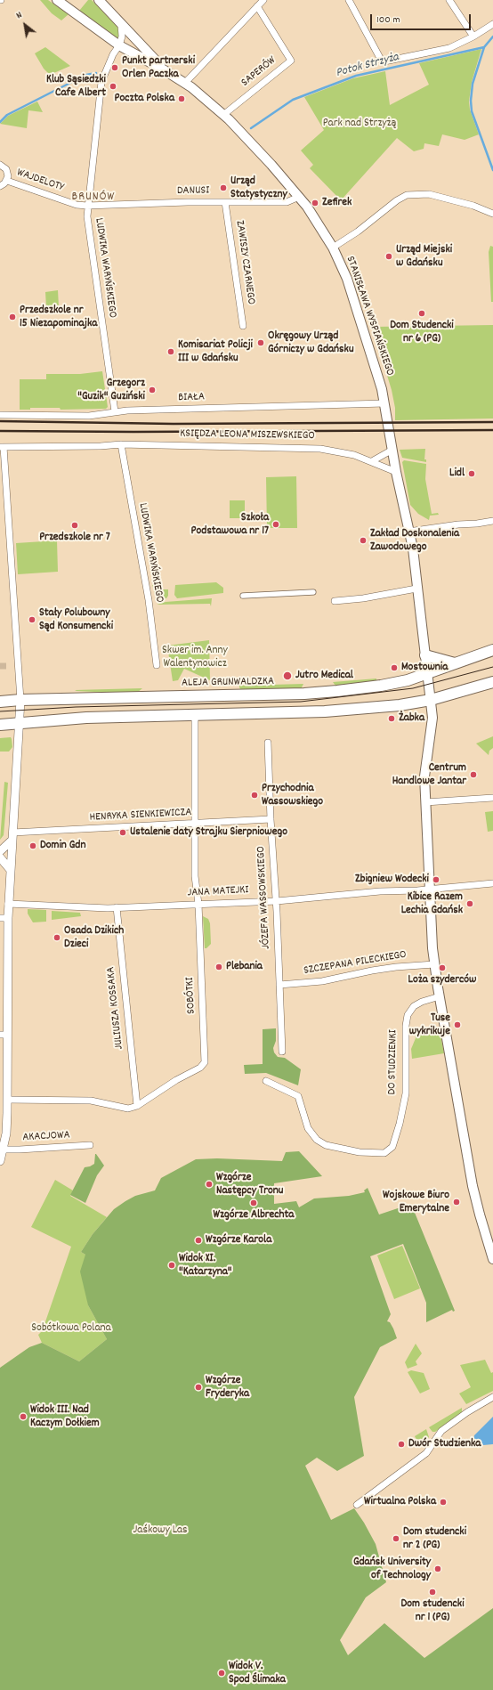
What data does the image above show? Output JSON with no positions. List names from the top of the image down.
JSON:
{
  "streets": {
    "main road": ["STANISŁAWA WYSPIAŃSKIEGO", "ALEJA GRUNWALDZKA"],
    "street": [
      "SAPERÓW",
      "WAJDELOTY",
      "DANUSI",
      "ZAWISZY CZARNEGO",
      "LUDWIKA WARYŃSKIEGO",
      "BIAŁA",
      "KSIĘDZA LEONA MISZEWSKIEGO",
      "HENRYKA SIENKIEWICZA",
      "JANA MATEJKI",
      "JÓZEFA WASSOWSKIEGO",
      "SZCZEPANA PILECKIEGO",
      "SOBÓTKI",
      "JULIUSZA KOSSAKA",
      "DO STUDZIENKI",
      "AKACJOWA"
    ]
  },
  "crossings": [
    ["SAPERÓW", "STANISŁAWA WYSPIAŃSKIEGO"],
    ["WAJDELOTY", "DANUSI"],
    ["WAJDELOTY", "LUDWIKA WARYŃSKIEGO"],
    ["DANUSI", "ZAWISZY CZARNEGO"],
    ["DANUSI", "LUDWIKA WARYŃSKIEGO"],
    ["DANUSI", "STANISŁAWA WYSPIAŃSKIEGO"],
    ["LUDWIKA WARYŃSKIEGO", "STANISŁAWA WYSPIAŃSKIEGO"],
    ["LUDWIKA WARYŃSKIEGO", "BIAŁA"],
    ["LUDWIKA WARYŃSKIEGO", "KSIĘDZA LEONA MISZEWSKIEGO"],
    ["STANISŁAWA WYSPIAŃSKIEGO", "BIAŁA"],
    ["HENRYKA SIENKIEWICZA", "JÓZEFA WASSOWSKIEGO"],
    ["HENRYKA SIENKIEWICZA", "SOBÓTKI"],
    ["JANA MATEJKI", "JÓZEFA WASSOWSKIEGO"],
    ["JANA MATEJKI", "SOBÓTKI"],
    ["JANA MATEJKI", "JULIUSZA KOSSAKA"],
    ["JÓZEFA WASSOWSKIEGO", "SZCZEPANA PILECKIEGO"],
    ["SOBÓTKI", "JULIUSZA KOSSAKA"]
  ],
  "districts": ["BRUNÓW"],
  "water": ["Potok Strzyża"],
  "parks": [
    "Park nad Strzyżą",
    "Skwer im. Anny Walentynowicz",
    "Sobótkowa Polana",
    "Jaśkowy Las"
  ],
  "places": [
    "Punkt partnerski Orlen Paczka",
    "Klub Sąsiedzki Cafe Albert",
    "Poczta Polska",
    "Urząd Statystyczny",
    "Zefirek",
    "Urząd Miejski w Gdańsku",
    "Dom Studencki nr 6 (PG)",
    "Przedszkole nr 15 Niezapominajka",
    "Okręgowy Urząd Górniczy w Gdańsku",
    "Komisariat Policji III w Gdańsku",
    "Grzegorz \"Guzik\" Guziński",
    "Lidl",
    "Szkoła Podstawowa nr 17",
    "Przedszkole nr 7",
    "Zakład Doskonalenia Zawodowego",
    "Stały Polubowny Sąd Konsumencki",
    "Mostownia",
    "Jutro Medical",
    "Żabka",
    "Centrum Handlowe Jantar",
    "Przychodnia Wassowskiego",
    "Ustalenie daty Strajku Sierpniowego",
    "Domin Gdn",
    "Zbigniew Wodecki",
    "Kibice Razem Lechia Gdańsk",
    "Osada Dzikich Dzieci",
    "Plebania",
    "Loża szyderców",
    "Tuse wykrikuje",
    "Wzgórze Następcy Tronu",
    "Wojskowe Biuro Emerytalne",
    "Wzgórze Albrechta",
    "Wzgórze Karola",
    "Widok XI. \"Katarzyna\"",
    "Wzgórze Fryderyka",
    "Widok III. Nad Kaczym Dołkiem",
    "Dwór Studzienka",
    "Wirtualna Polska",
    "Dom studencki nr 2 (PG)",
    "Gdańsk University of Technology",
    "Dom studencki nr 1 (PG)",
    "Widok V. Spod Ślimaka"
  ],
  "scale_bar": "100 m",
  "north": "top left"
}
